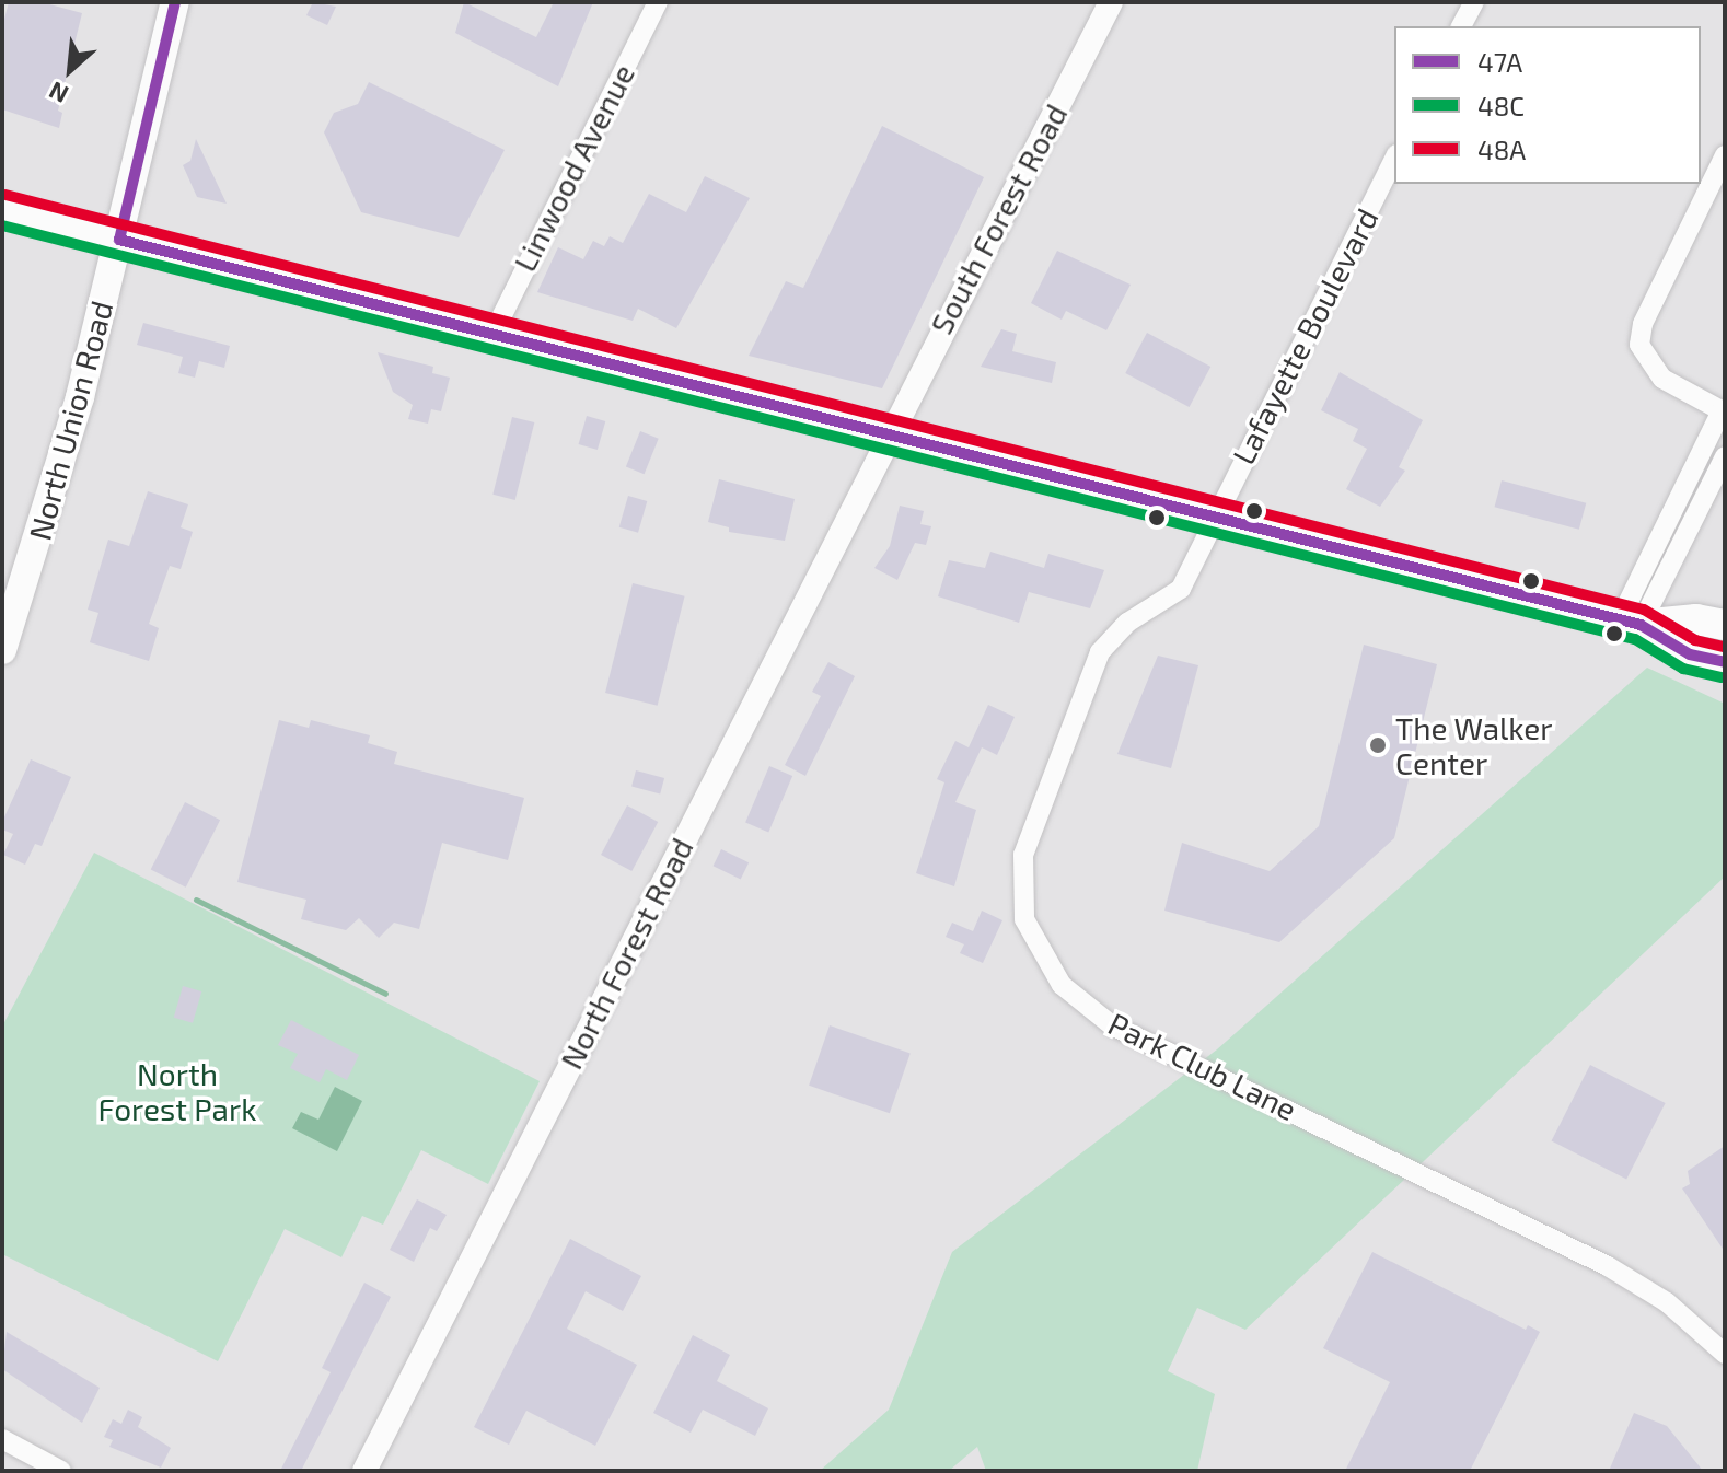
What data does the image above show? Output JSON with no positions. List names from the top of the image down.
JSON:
{
  "streets": {
    "main road": ["North Union Road"],
    "street": [
      "Linwood Avenue",
      "South Forest Road",
      "Lafayette Boulevard",
      "North Forest Road",
      "Park Club Lane"
    ]
  },
  "crossings": [
    ["South Forest Road", "North Forest Road"],
    ["Lafayette Boulevard", "Park Club Lane"]
  ],
  "parks": ["North Forest Park"],
  "places": ["The Walker Center"],
  "lines": ["transit line 47A", "transit line 48A", "transit line 48C"],
  "legend": ["47A", "48C", "48A"],
  "north": "bottom left"
}
